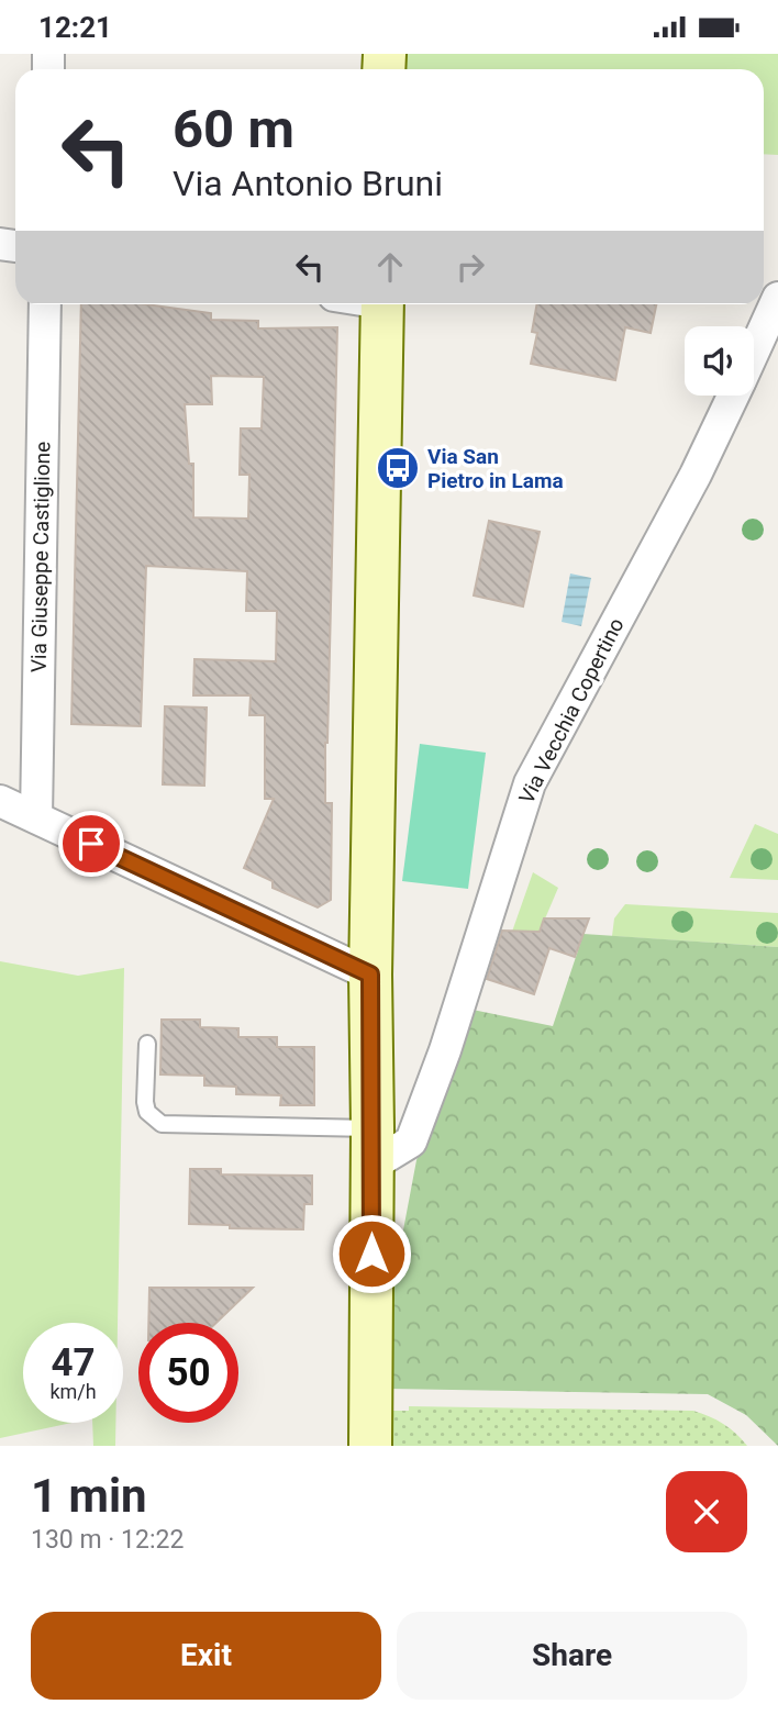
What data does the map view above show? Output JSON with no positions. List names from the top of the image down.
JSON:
{
  "streets": {
    "street": ["Via Giuseppe Castiglione", "Via Vecchia Copertino"]
  },
  "places": {
    "bus stop": ["Via San Pietro in Lama"]
  },
  "page": {
    "status": "12:21",
    "turn": ["60 m", "Via Antonio Bruni"],
    "speed": "47 km/h",
    "limit": "50",
    "heading": ["1 min", "130 m · 12:22"],
    "buttons": ["Exit", "Share"]
  }
}
